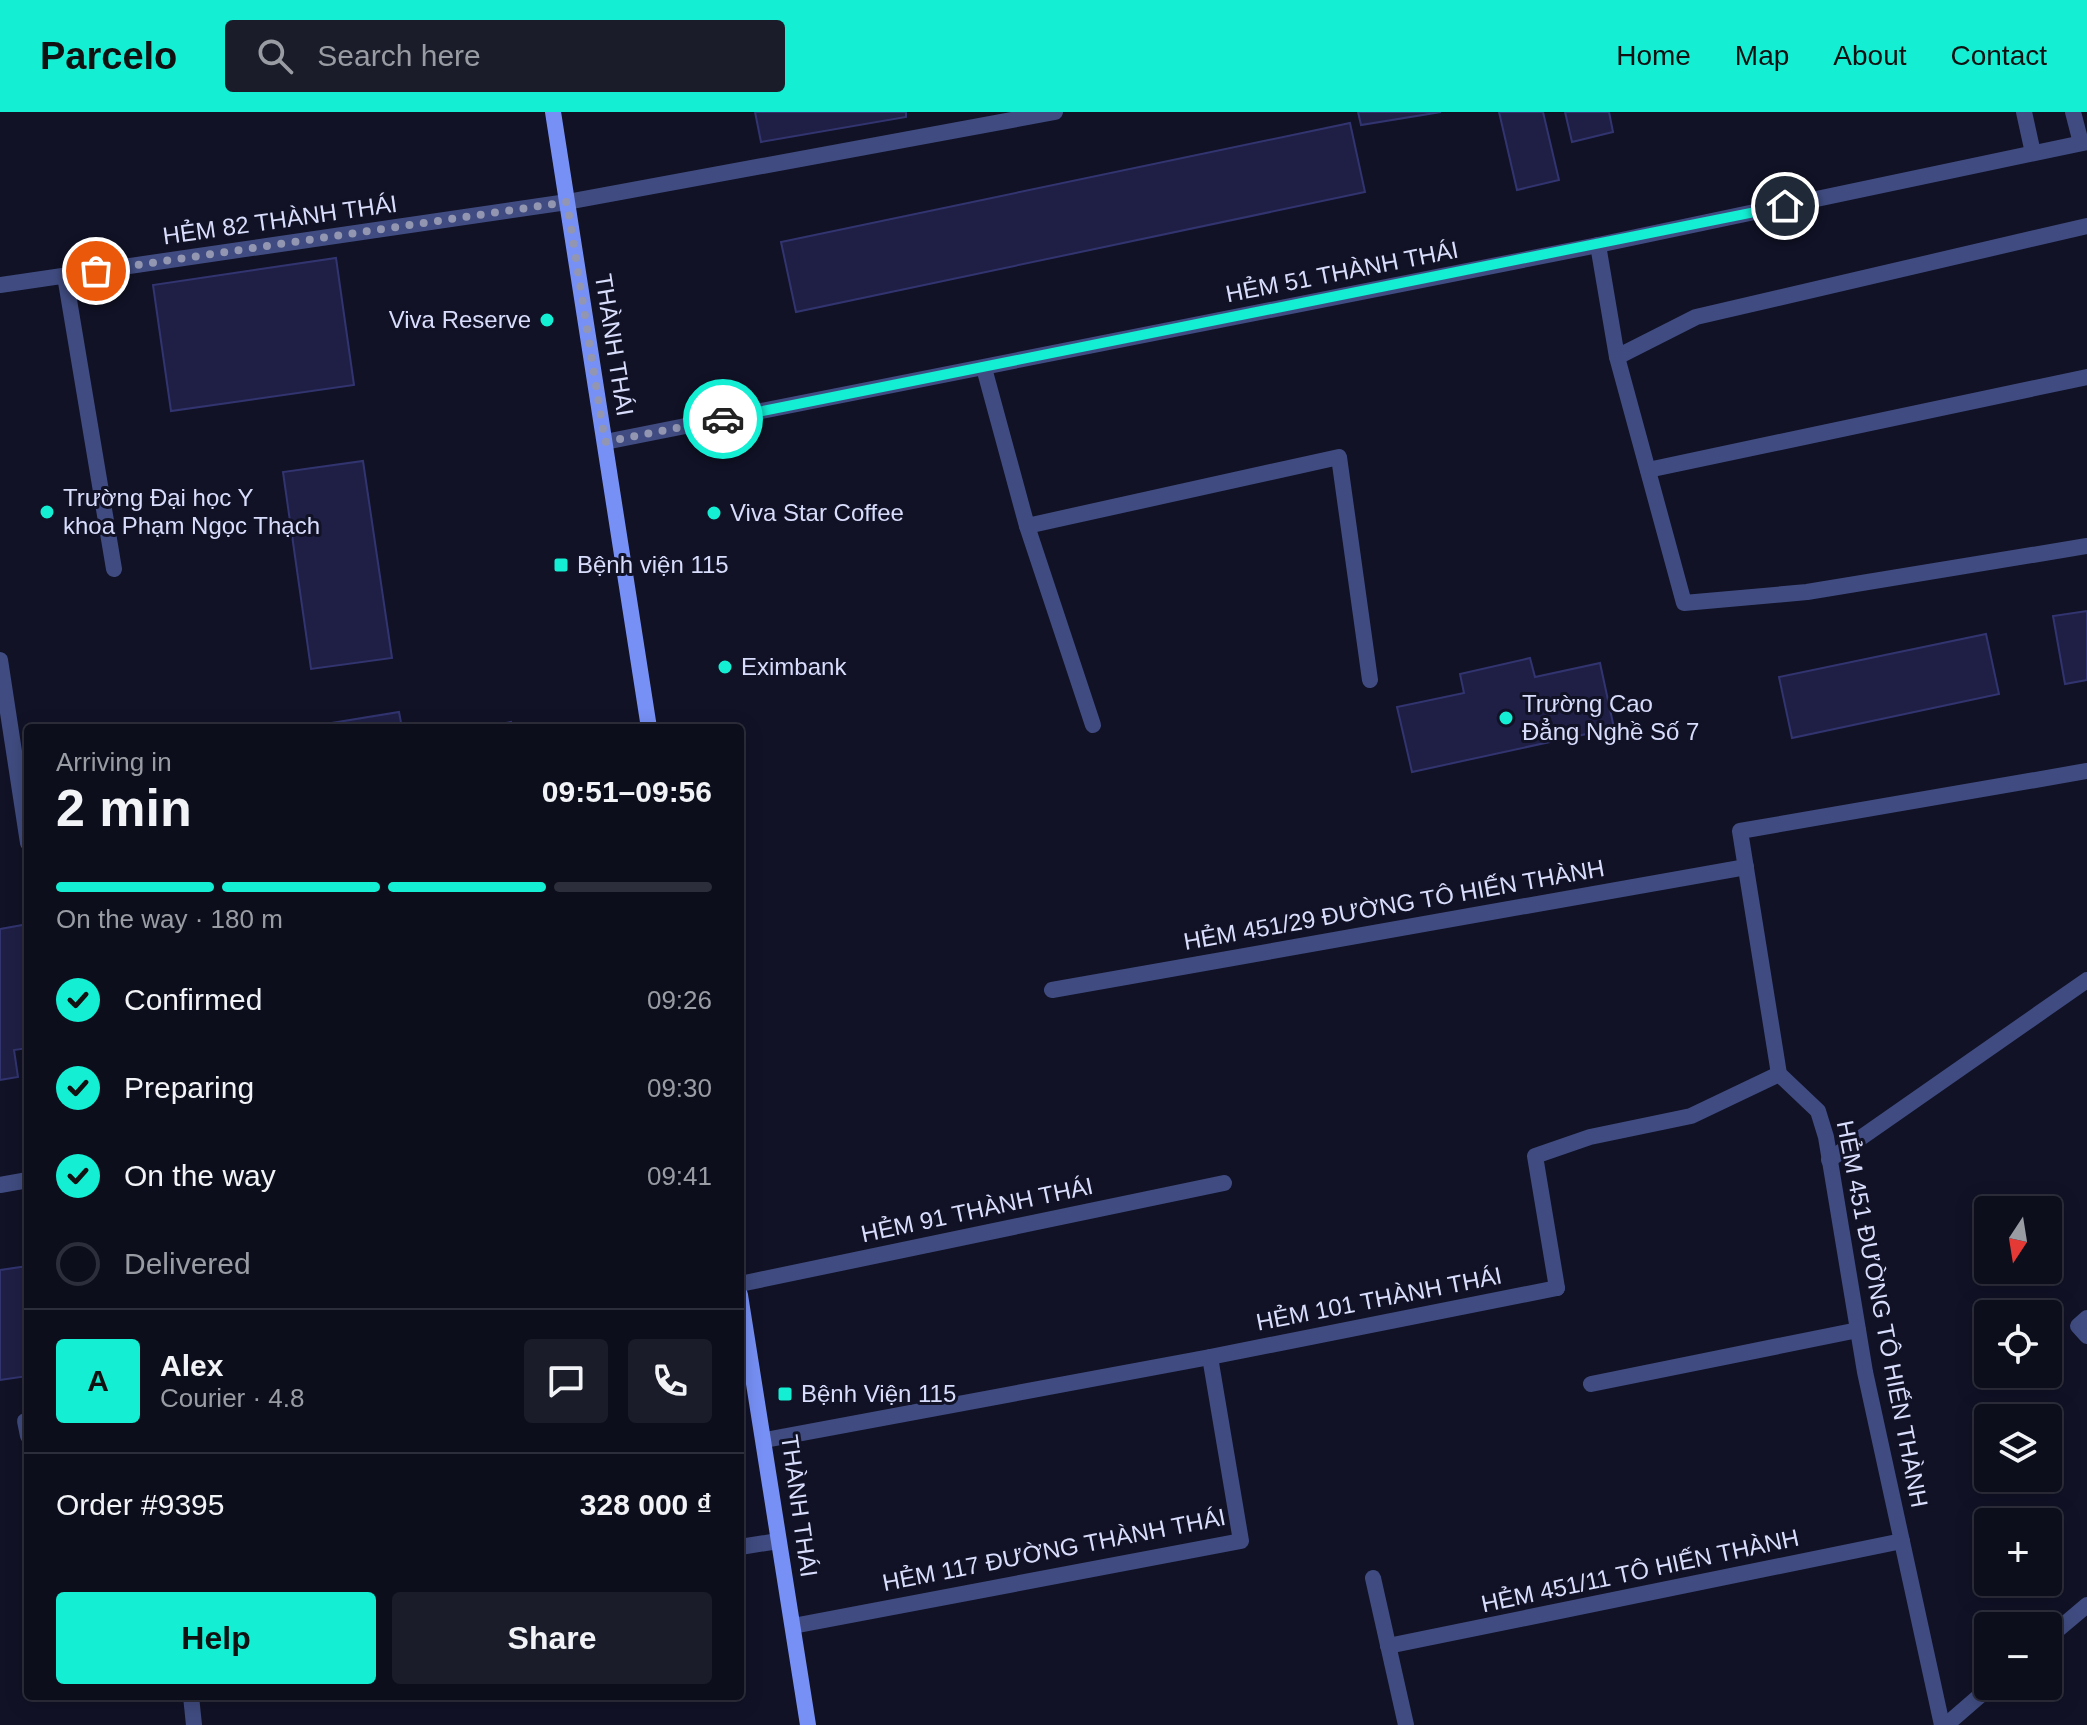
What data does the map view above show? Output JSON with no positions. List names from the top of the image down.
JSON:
{
  "streets": {
    "main road": ["THÀNH THÁI"],
    "street": [
      "HẺM 82 THÀNH THÁI",
      "HẺM 51 THÀNH THÁI",
      "HẺM 451/29 ĐƯỜNG TÔ HIẾN THÀNH",
      "HẺM 91 THÀNH THÁI",
      "HẺM 101 THÀNH THÁI",
      "HẺM 451 ĐƯỜNG TÔ HIẾN THÀNH",
      "HẺM 117 ĐƯỜNG THÀNH THÁI",
      "HẺM 451/11 TÔ HIẾN THÀNH"
    ]
  },
  "crossings": [
    ["HẺM 82 THÀNH THÁI", "THÀNH THÁI"],
    ["HẺM 51 THÀNH THÁI", "THÀNH THÁI"],
    ["THÀNH THÁI", "HẺM 101 THÀNH THÁI"],
    ["THÀNH THÁI", "HẺM 117 ĐƯỜNG THÀNH THÁI"],
    ["HẺM 101 THÀNH THÁI", "HẺM 451 ĐƯỜNG TÔ HIẾN THÀNH"],
    ["HẺM 101 THÀNH THÁI", "HẺM 117 ĐƯỜNG THÀNH THÁI"],
    ["HẺM 451 ĐƯỜNG TÔ HIẾN THÀNH", "HẺM 451/11 TÔ HIẾN THÀNH"]
  ],
  "places": {
    "other": [
      "Viva Reserve",
      "Trường Đại học Y khoa Phạm Ngọc Thạch",
      "Viva Star Coffee",
      "Eximbank",
      "Trường Cao Đẳng Nghề Số 7"
    ],
    "transit": ["Bệnh viện 115", "Bệnh Viện 115"]
  },
  "north": "bottom",
  "page": {
    "header": "Parcelo",
    "search": "Search here",
    "nav": [
      "Home",
      "Map",
      "About",
      "Contact"
    ],
    "heading": ["2 min", "Arriving in", "09:51–09:56"],
    "panel": [
      "Alex",
      "Courier · 4.8",
      "Order #9395",
      "328 000 ₫"
    ],
    "bar": "On the way · 180 m",
    "list": [
      ["Confirmed", "09:26"],
      ["Preparing", "09:30"],
      ["On the way", "09:41"],
      "Delivered"
    ],
    "map_buttons": ["+", "−"],
    "round": "A",
    "buttons": ["Help", "Share"]
  }
}
